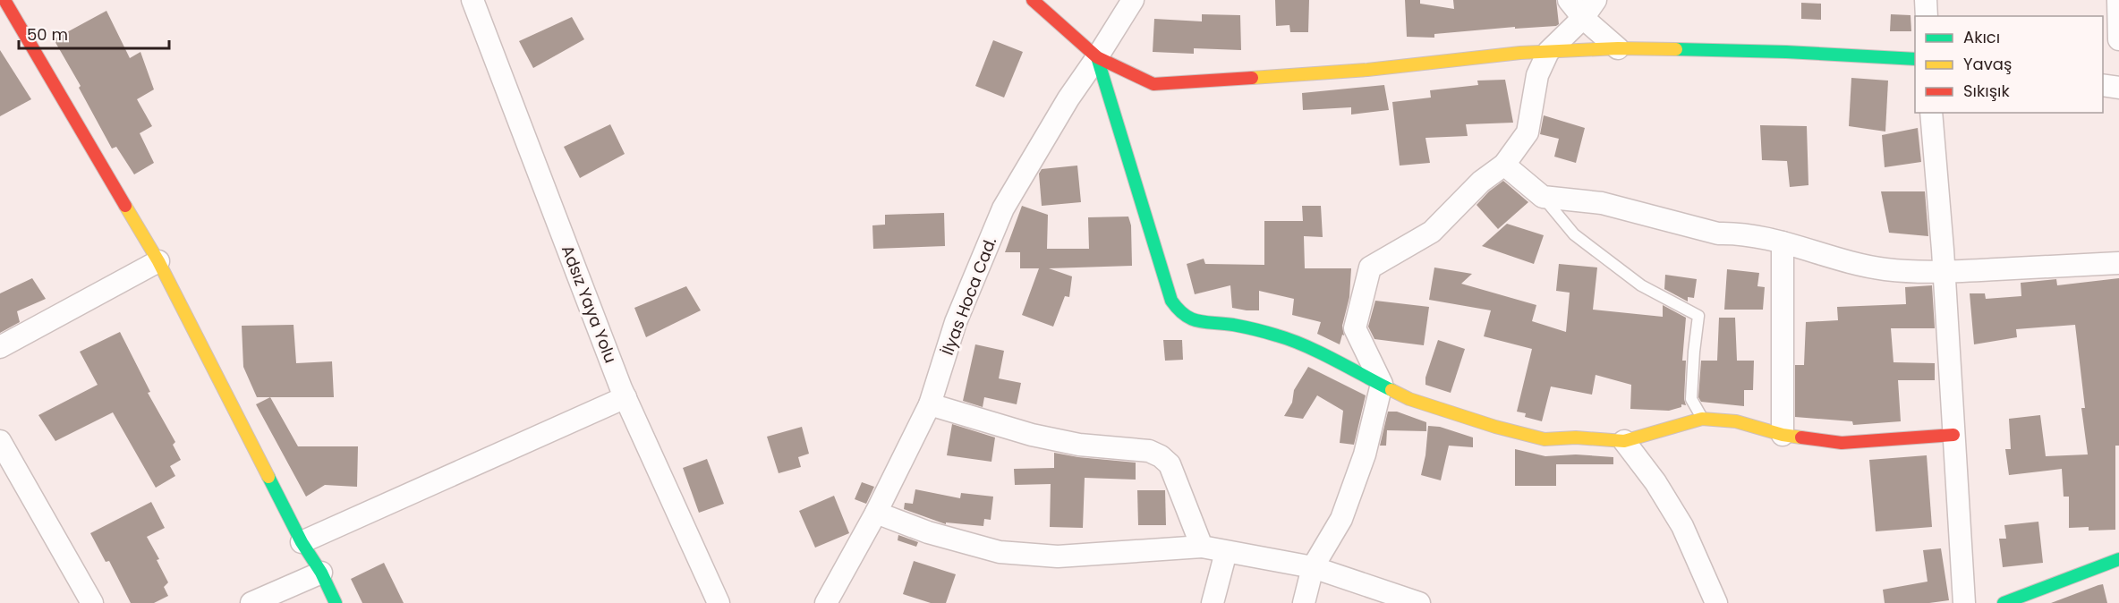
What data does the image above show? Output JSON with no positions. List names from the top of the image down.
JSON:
{
  "streets": {
    "street": ["İlyas Hoca Cad.", "Adsız Yaya Yolu"]
  },
  "legend": ["Akıcı", "Yavaş", "Sıkışık"],
  "scale_bar": "50 m"
}
